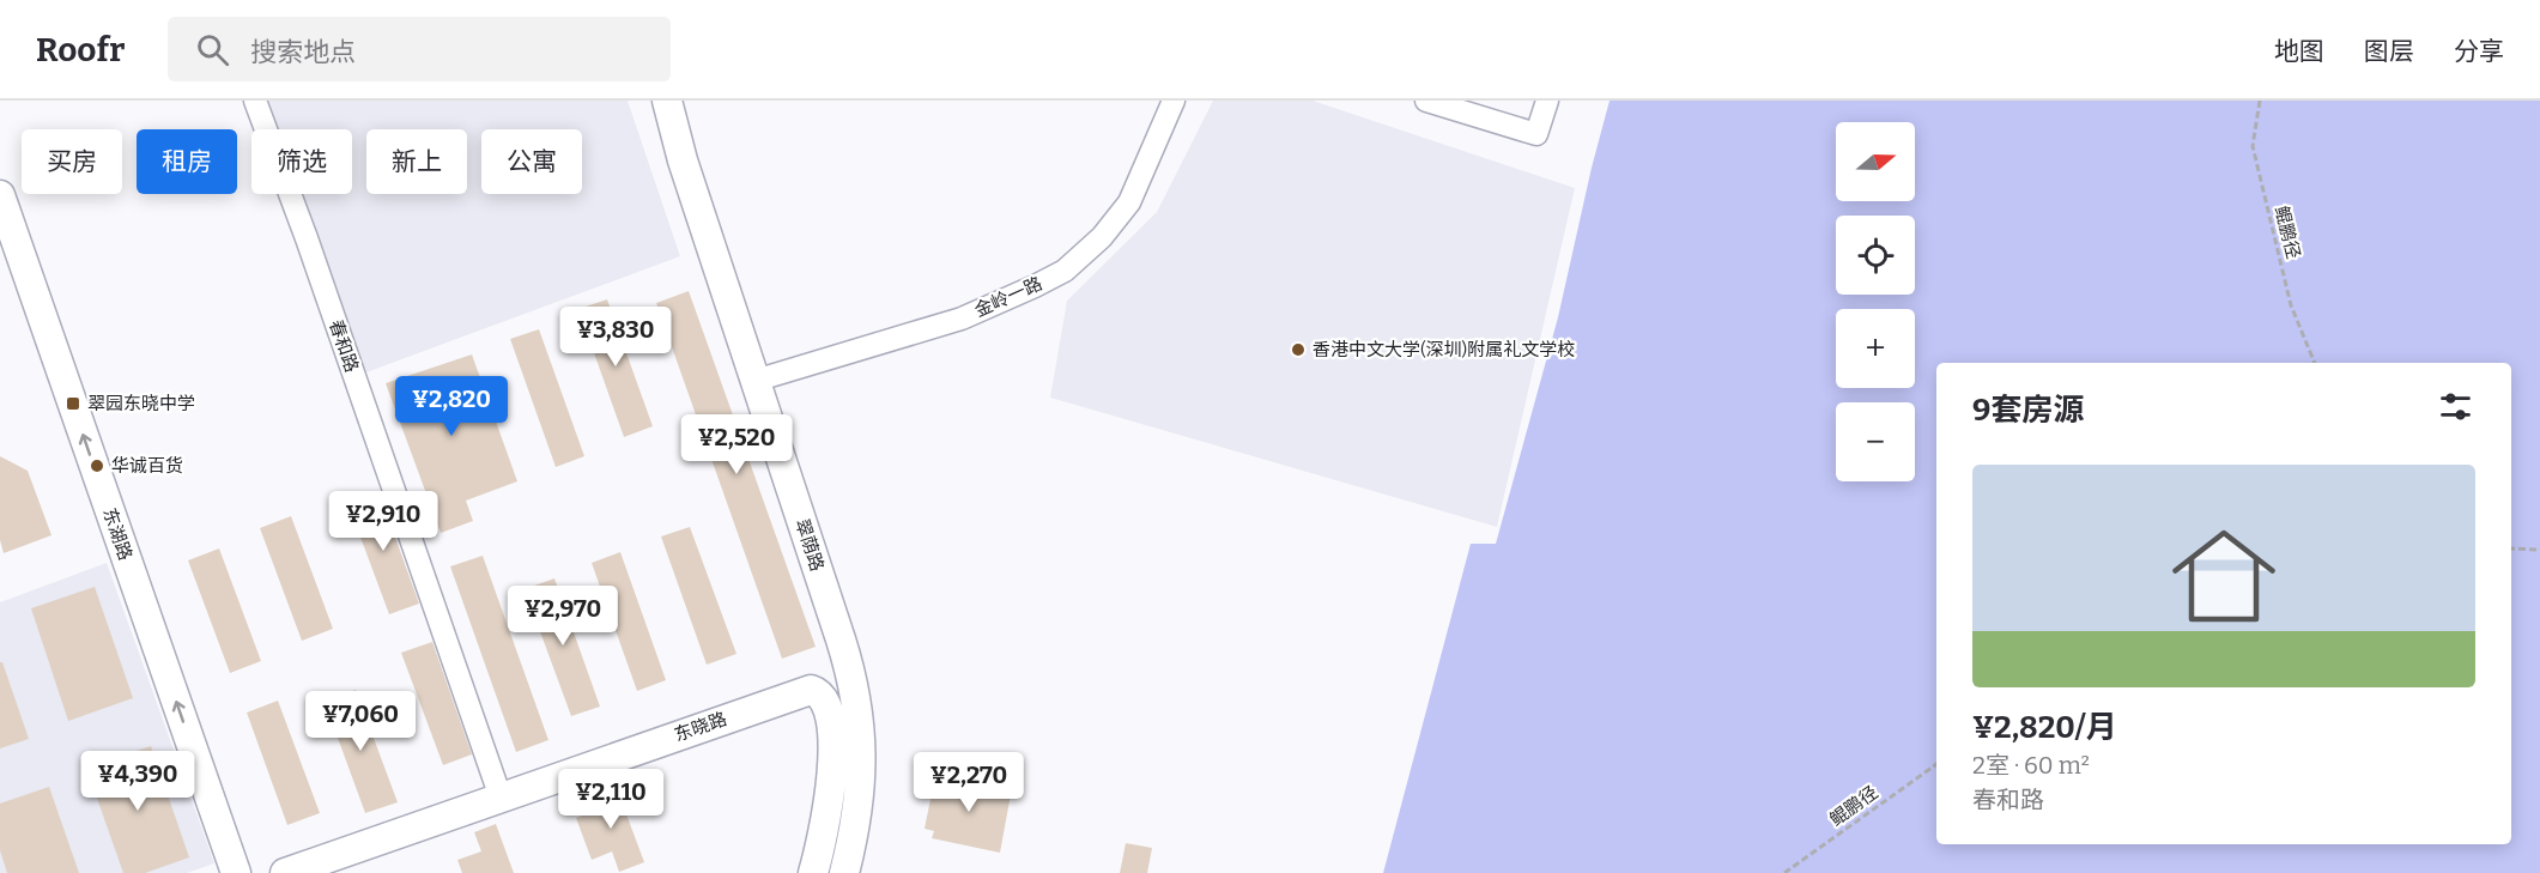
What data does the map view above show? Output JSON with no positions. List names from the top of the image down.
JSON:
{
  "streets": {
    "street": [
      "金岭一路",
      "春和路",
      "东湖路",
      "翠荫路",
      "东晓路"
    ],
    "path": ["鲲鹏径"]
  },
  "crossings": [
    ["金岭一路", "翠荫路"],
    ["春和路", "东晓路"]
  ],
  "one_way": ["东湖路"],
  "places": {
    "other": ["香港中文大学(深圳)附属礼文学校", "华诚百货"],
    "transit": ["翠园东晓中学"]
  },
  "north": "right",
  "page": {
    "header": "Roofr",
    "search": "搜索地点",
    "nav": ["地图", "图层", "分享"],
    "map_buttons": ["+", "−"],
    "chip": [
      "买房",
      "租房",
      "筛选",
      "新上",
      "公寓"
    ],
    "price": [
      "¥3,830",
      "¥2,820",
      "¥2,520",
      "¥2,910",
      "¥2,970",
      "¥7,060",
      "¥4,390",
      "¥2,270",
      "¥2,110"
    ],
    "heading": "9套房源",
    "list": [
      {
        "name": "¥2,820/月",
        "note": "2室 · 60 m² · 春和路"
      }
    ]
  }
}
